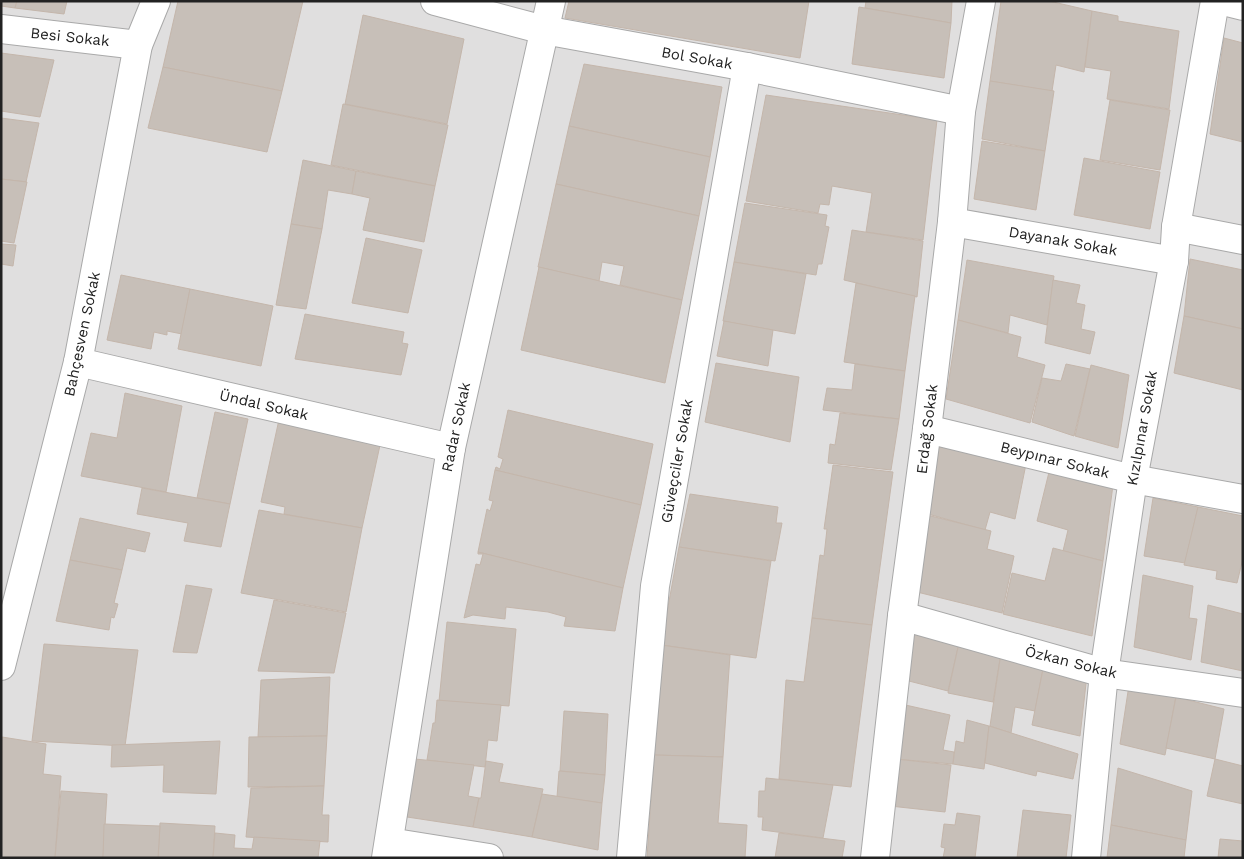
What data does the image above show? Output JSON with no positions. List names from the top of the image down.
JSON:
{
  "streets": {
    "street": [
      "Besi Sokak",
      "Bol Sokak",
      "Dayanak Sokak",
      "Bahçesven Sokak",
      "Ündal Sokak",
      "Radar Sokak",
      "Kızılpınar Sokak",
      "Erdağ Sokak",
      "Beypınar Sokak",
      "Güveçciler Sokak",
      "Özkan Sokak"
    ]
  },
  "crossings": [
    ["Besi Sokak", "Bahçesven Sokak"],
    ["Bol Sokak", "Radar Sokak"],
    ["Bol Sokak", "Erdağ Sokak"],
    ["Bol Sokak", "Güveçciler Sokak"],
    ["Dayanak Sokak", "Kızılpınar Sokak"],
    ["Dayanak Sokak", "Erdağ Sokak"],
    ["Bahçesven Sokak", "Ündal Sokak"],
    ["Ündal Sokak", "Radar Sokak"],
    ["Kızılpınar Sokak", "Beypınar Sokak"],
    ["Kızılpınar Sokak", "Özkan Sokak"],
    ["Erdağ Sokak", "Beypınar Sokak"],
    ["Erdağ Sokak", "Özkan Sokak"]
  ]
}
